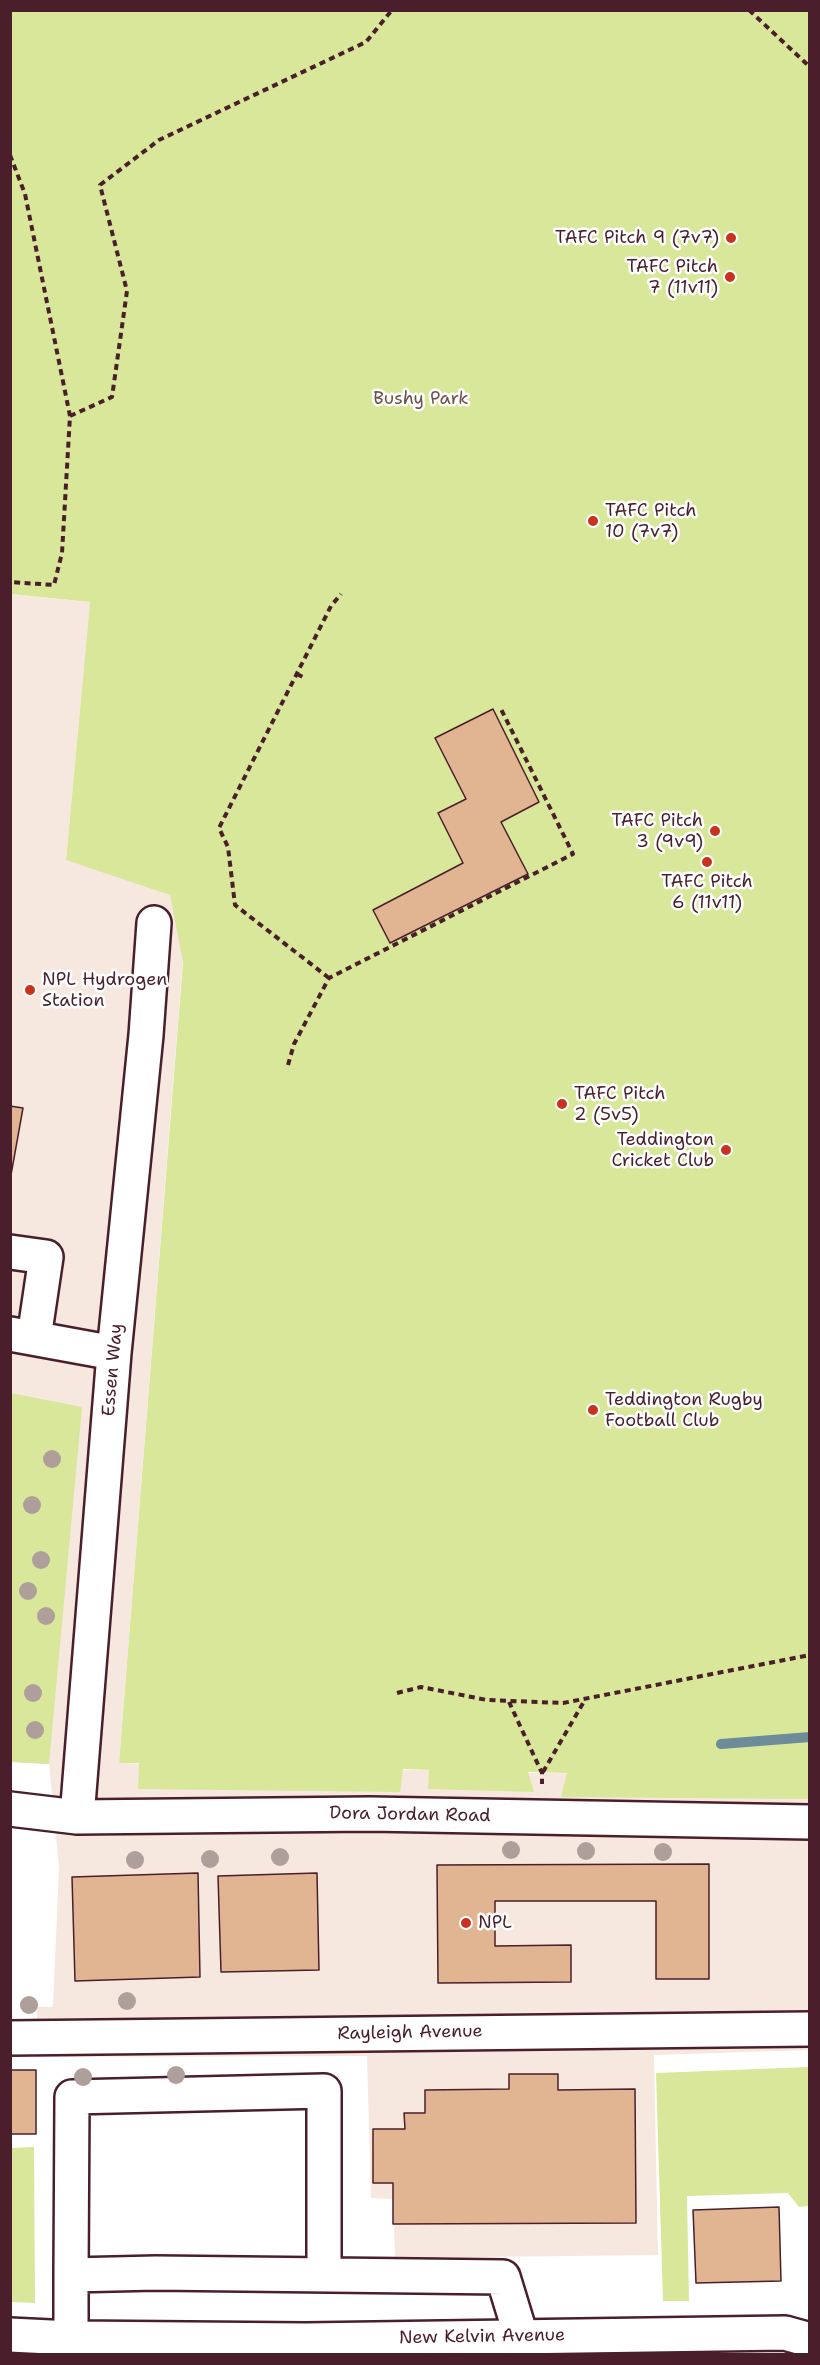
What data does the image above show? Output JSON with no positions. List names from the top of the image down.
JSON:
{
  "streets": {
    "street": [
      "Essen Way",
      "Dora Jordan Road",
      "Rayleigh Avenue",
      "New Kelvin Avenue"
    ]
  },
  "crossings": [
    ["Essen Way", "Dora Jordan Road"]
  ],
  "parks": ["Bushy Park"],
  "places": [
    "TAFC Pitch 9 (7v7)",
    "TAFC Pitch 7 (11v11)",
    "TAFC Pitch 10 (7v7)",
    "TAFC Pitch 3 (9v9)",
    "TAFC Pitch 6 (11v11)",
    "NPL Hydrogen Station",
    "TAFC Pitch 2 (5v5)",
    "Teddington Cricket Club",
    "Teddington Rugby Football Club",
    "NPL"
  ]
}
